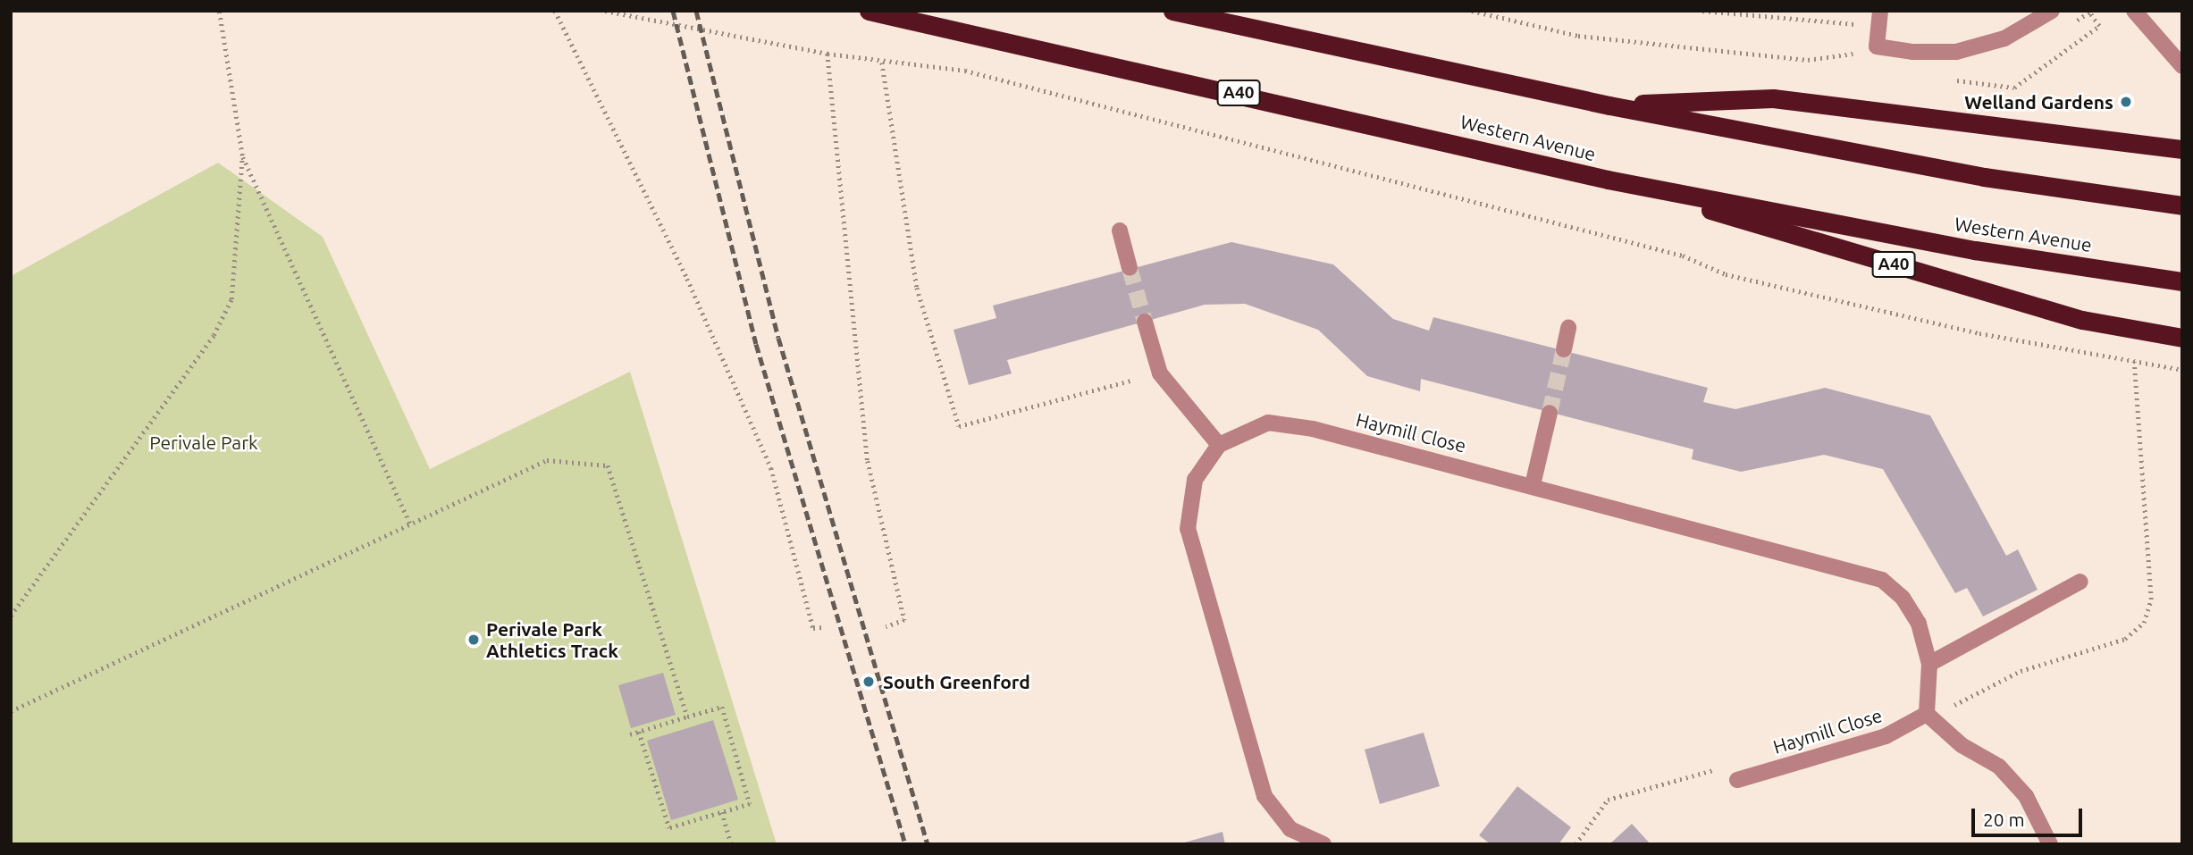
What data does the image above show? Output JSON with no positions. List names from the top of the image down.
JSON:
{
  "streets": {
    "highway": ["A40", "Western Avenue"],
    "street": ["Haymill Close"]
  },
  "crossings": [
    ["A40", "Western Avenue"]
  ],
  "parks": ["Perivale Park"],
  "places": ["Welland Gardens", "Perivale Park Athletics Track", "South Greenford"],
  "scale_bar": "20 m"
}
